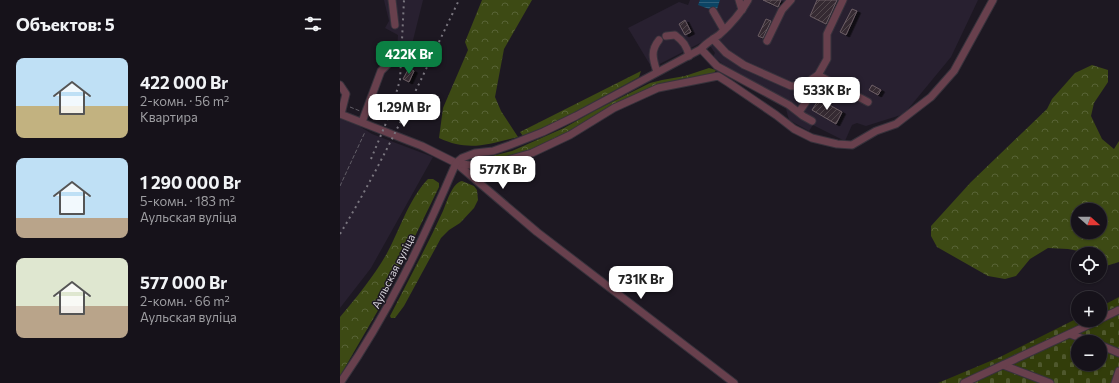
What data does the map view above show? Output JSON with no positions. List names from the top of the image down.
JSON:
{
  "streets": {
    "street": ["Аульская вуліца"]
  },
  "north": "right",
  "page": {
    "heading": "Объектов: 5",
    "price": [
      "422K Br",
      "533K Br",
      "1.29M Br",
      "577K Br",
      "731K Br"
    ],
    "list": [
      {
        "name": "422 000 Br",
        "note": "2-комн. · 56 m² · Квартира"
      },
      {
        "name": "1 290 000 Br",
        "note": "5-комн. · 183 m² · Аульская вуліца"
      },
      {
        "name": "577 000 Br",
        "note": "2-комн. · 66 m² · Аульская вуліца"
      }
    ],
    "map_buttons": ["+", "−"]
  }
}
